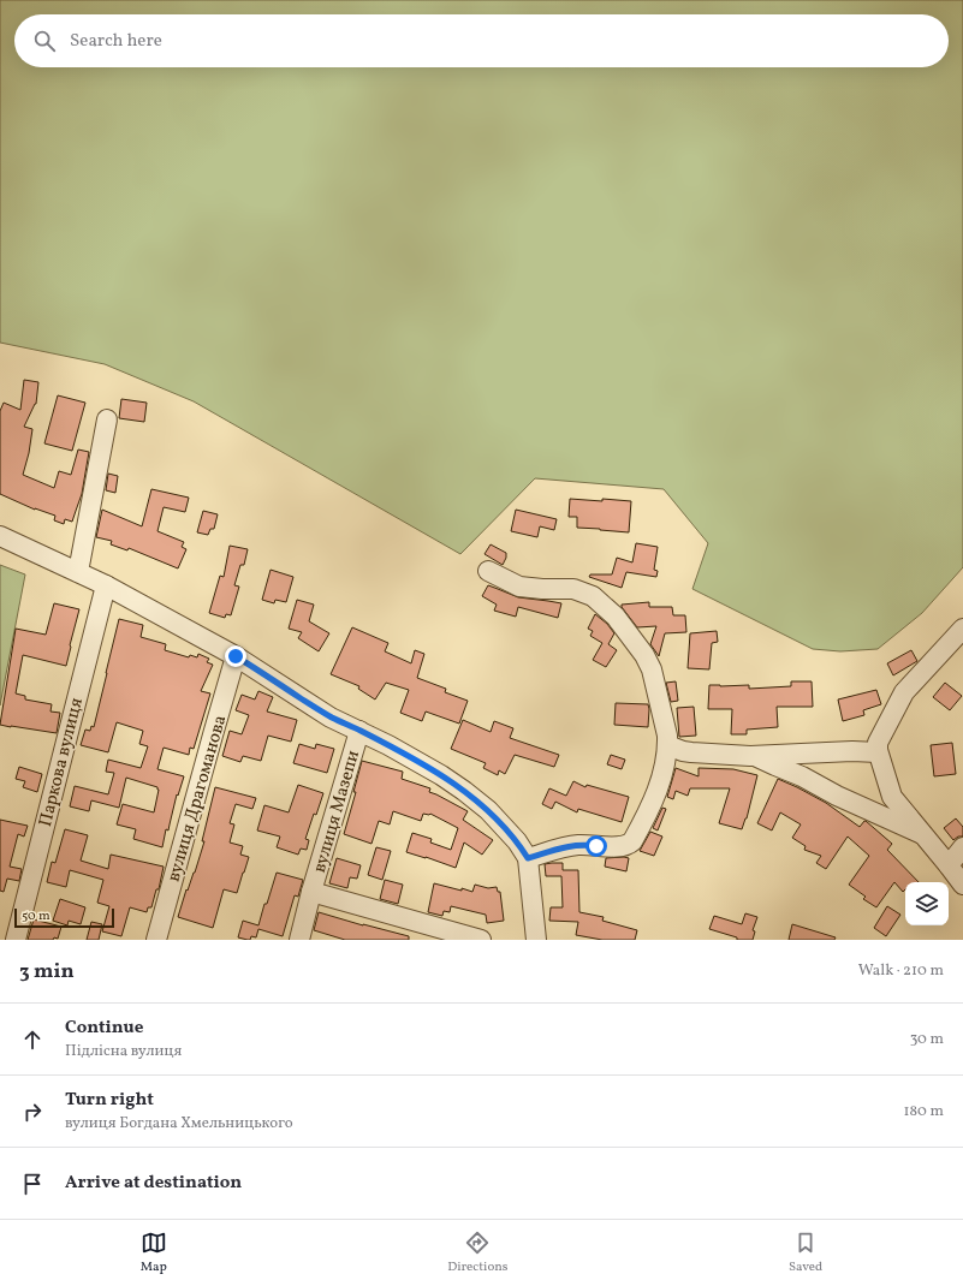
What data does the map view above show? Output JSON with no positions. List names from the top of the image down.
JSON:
{
  "streets": {
    "street": ["Паркова вулиця", "вулиця Драгоманова", "вулиця Мазепи"]
  },
  "scale_bar": "50 m",
  "page": {
    "search": "Search here",
    "scale": "50 m",
    "heading": ["3 min", "Walk · 210 m"],
    "list": [
      ["Continue", "Підлісна вулиця", "30 m"],
      ["Turn right", "вулиця Богдана Хмельницького", "180 m"],
      "Arrive at destination"
    ],
    "nav": ["Map", "Directions", "Saved"]
  }
}
